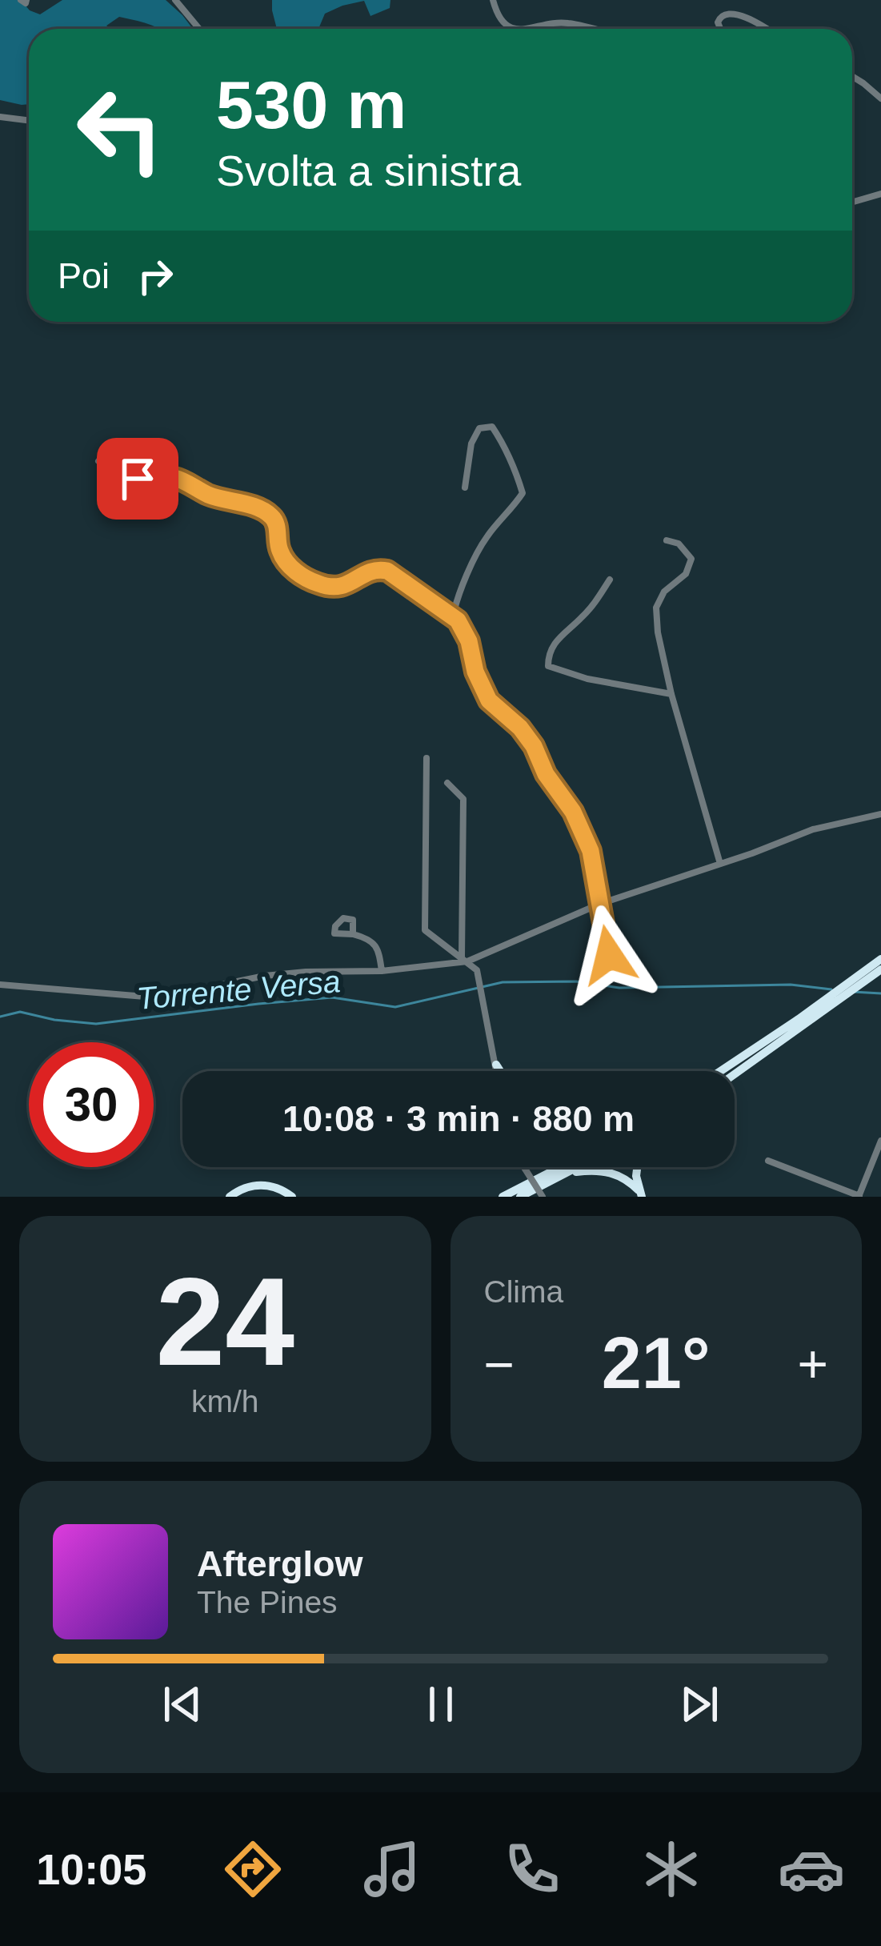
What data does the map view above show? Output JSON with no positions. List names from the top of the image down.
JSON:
{
  "water": ["Torrente Versa"],
  "page": {
    "turn": ["530 m", "Svolta a sinistra"],
    "then": "Poi",
    "limit": "30",
    "trip": "10:08 · 3 min · 880 m",
    "tile": [
      ["24", "km/h"],
      "Clima"
    ],
    "heat": ["−", "21°", "+"],
    "song": ["Afterglow", "The Pines"],
    "tabs": "10:05"
  }
}
